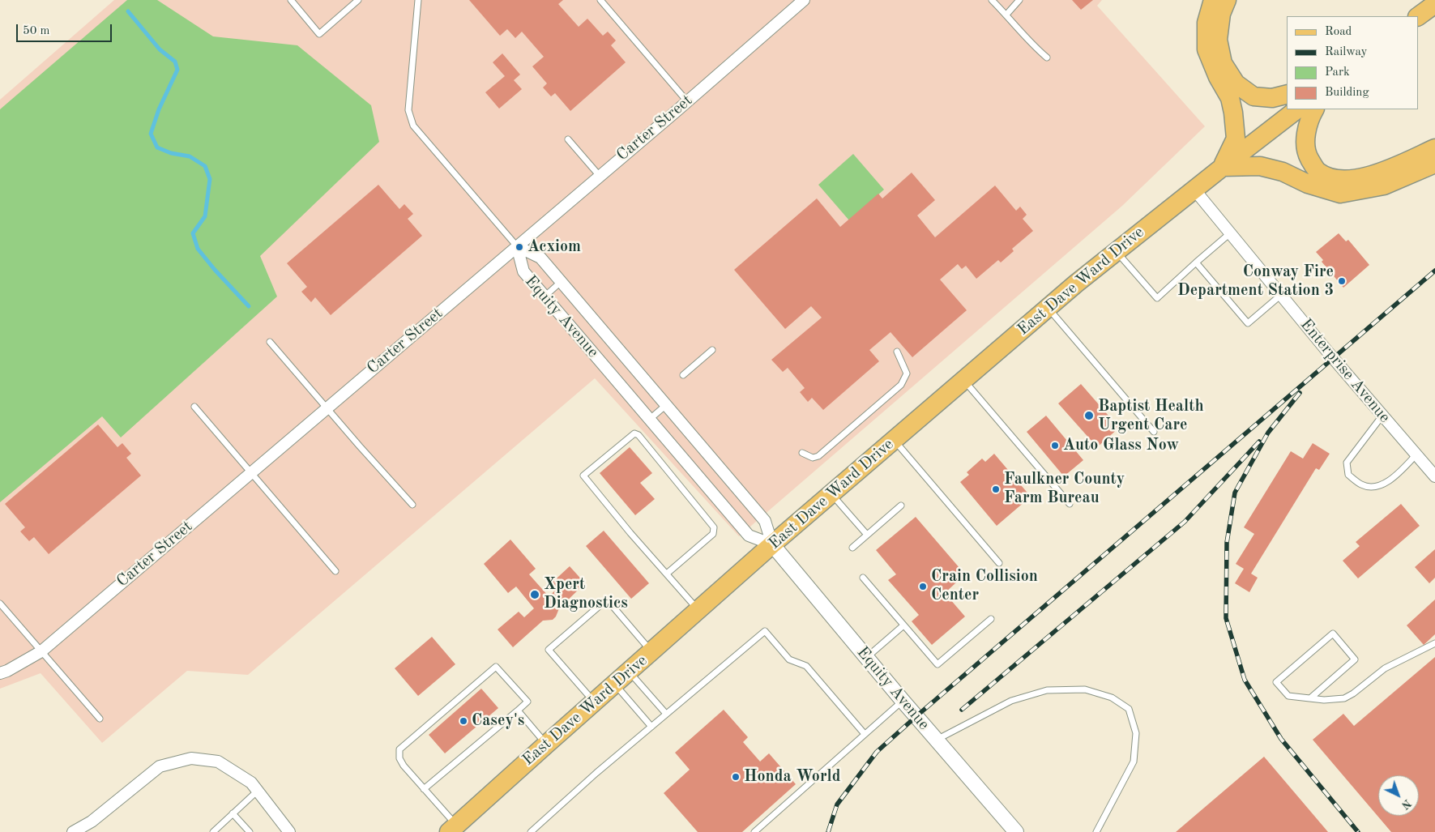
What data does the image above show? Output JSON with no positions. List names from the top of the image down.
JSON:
{
  "streets": {
    "main road": ["East Dave Ward Drive"],
    "street": ["Carter Street", "Equity Avenue", "Enterprise Avenue"]
  },
  "crossings": [
    ["Carter Street", "Equity Avenue"],
    ["East Dave Ward Drive", "Equity Avenue"],
    ["East Dave Ward Drive", "Enterprise Avenue"]
  ],
  "places": [
    "Acxiom",
    "Conway Fire Department Station 3",
    "Baptist Health Urgent Care",
    "Auto Glass Now",
    "Faulkner County Farm Bureau",
    "Crain Collision Center",
    "Xpert Diagnostics",
    "Casey's",
    "Honda World"
  ],
  "legend": [
    "Road",
    "Railway",
    "Park",
    "Building"
  ],
  "scale_bar": "50 m",
  "north": "bottom right"
}
